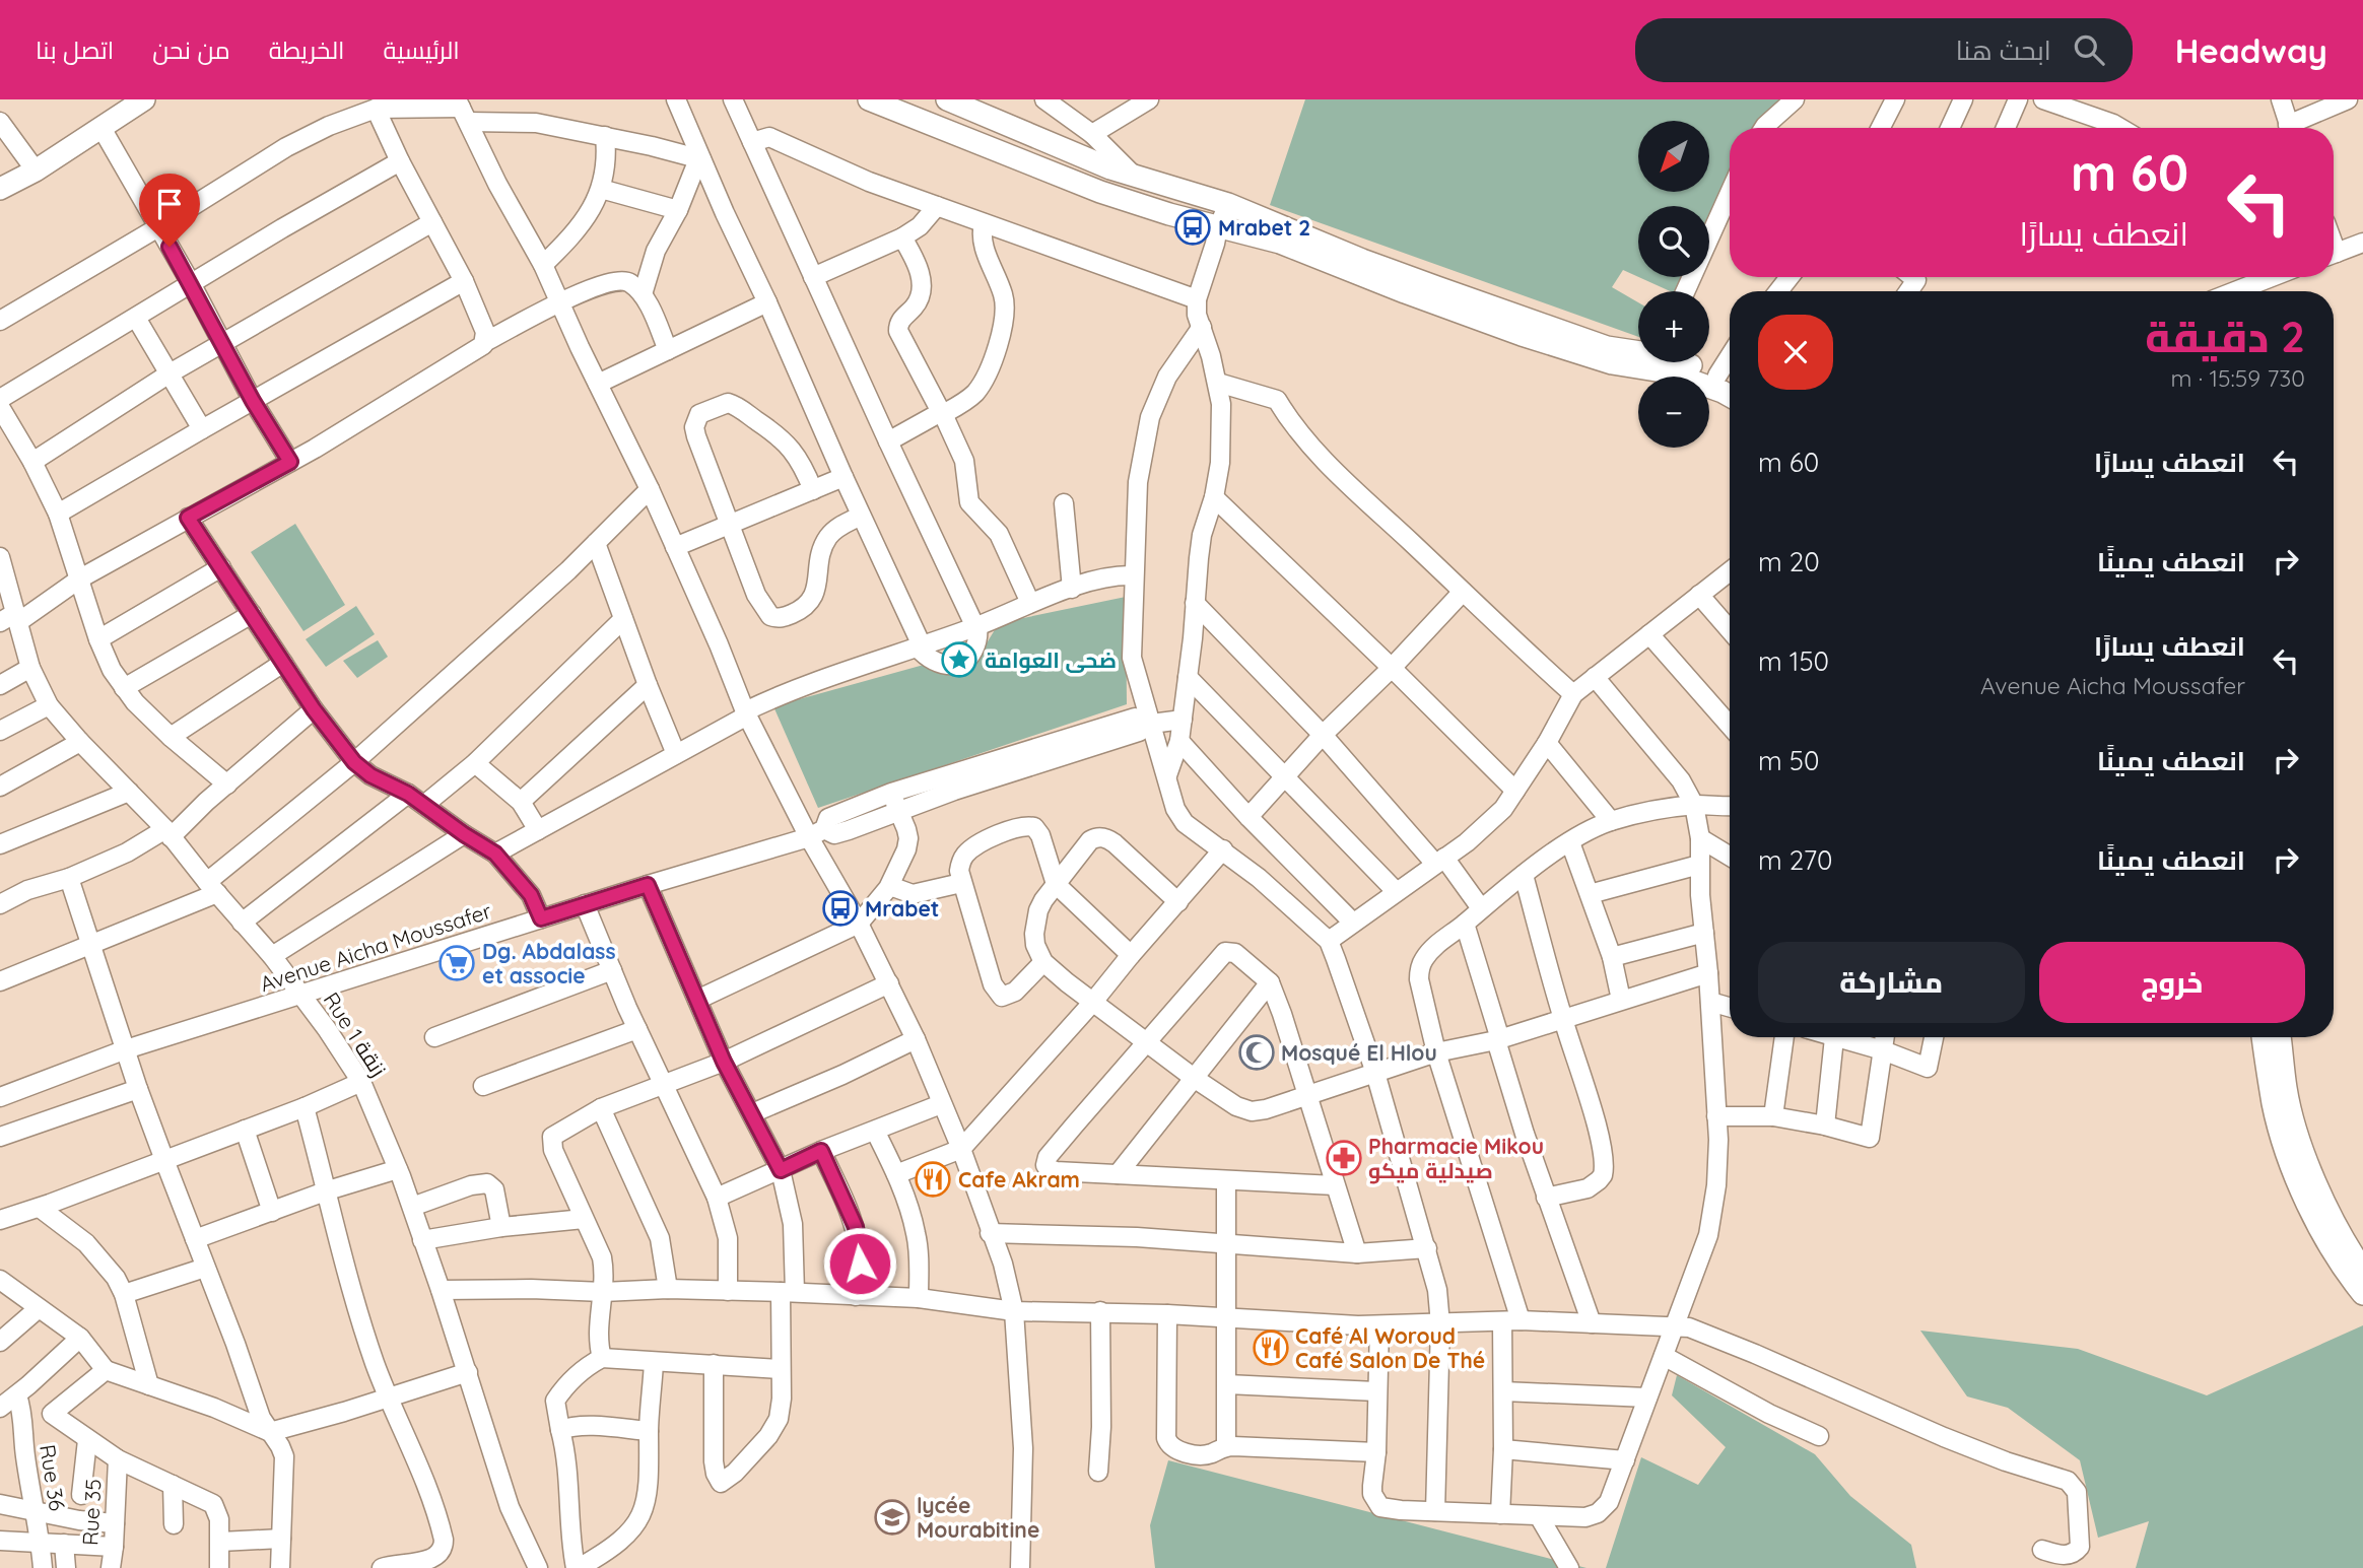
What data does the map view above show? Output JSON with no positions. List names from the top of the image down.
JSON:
{
  "streets": {
    "street": [
      "Avenue Aicha Moussafer",
      "Rue 1 زنقة",
      "Rue 36",
      "Rue 35"
    ]
  },
  "crossings": [
    ["Avenue Aicha Moussafer", "Rue 1 زنقة"]
  ],
  "places": {
    "bus stop": ["Mrabet 2", "Mrabet"],
    "place": ["ضحى العوامة"],
    "supermarket": ["Dg. Abdalass et associe"],
    "mosque": ["Mosqué El Hlou"],
    "pharmacy": ["Pharmacie Mikou صيدلية ميكو"],
    "restaurant": ["Cafe Akram", "Café Al Woroud Café Salon De Thé"],
    "school or university": ["lycée Mourabitine"]
  },
  "north": "bottom left",
  "page": {
    "header": "Headway",
    "search": "ابحث هنا",
    "nav": [
      "الرئيسية",
      "الخريطة",
      "من نحن",
      "اتصل بنا"
    ],
    "map_buttons": ["+", "−"],
    "turn": ["60 m", "انعطف يسارًا"],
    "heading": ["2 دقيقة", "730 m · 15:59"],
    "list": [
      {
        "name": "انعطف يسارًا",
        "value": "60 m"
      },
      {
        "name": "انعطف يمينًا",
        "value": "20 m"
      },
      {
        "name": "انعطف يسارًا",
        "note": "Avenue Aicha Moussafer",
        "value": "150 m"
      },
      {
        "name": "انعطف يمينًا",
        "value": "50 m"
      },
      {
        "name": "انعطف يمينًا",
        "value": "270 m"
      }
    ],
    "buttons": ["خروج", "مشاركة"]
  }
}
